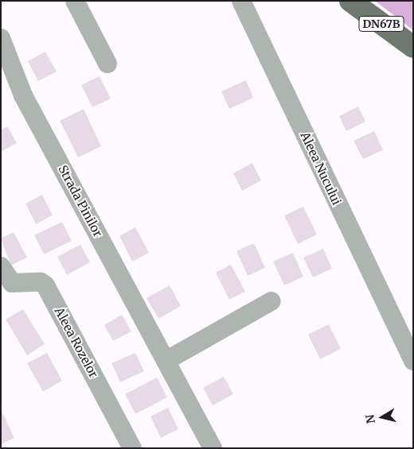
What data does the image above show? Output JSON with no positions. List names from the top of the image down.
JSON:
{
  "streets": {
    "main road": ["DN67B"],
    "street": ["Aleea Nucului", "Strada Pinilor", "Aleea Rozelor"]
  },
  "north": "left"
}
